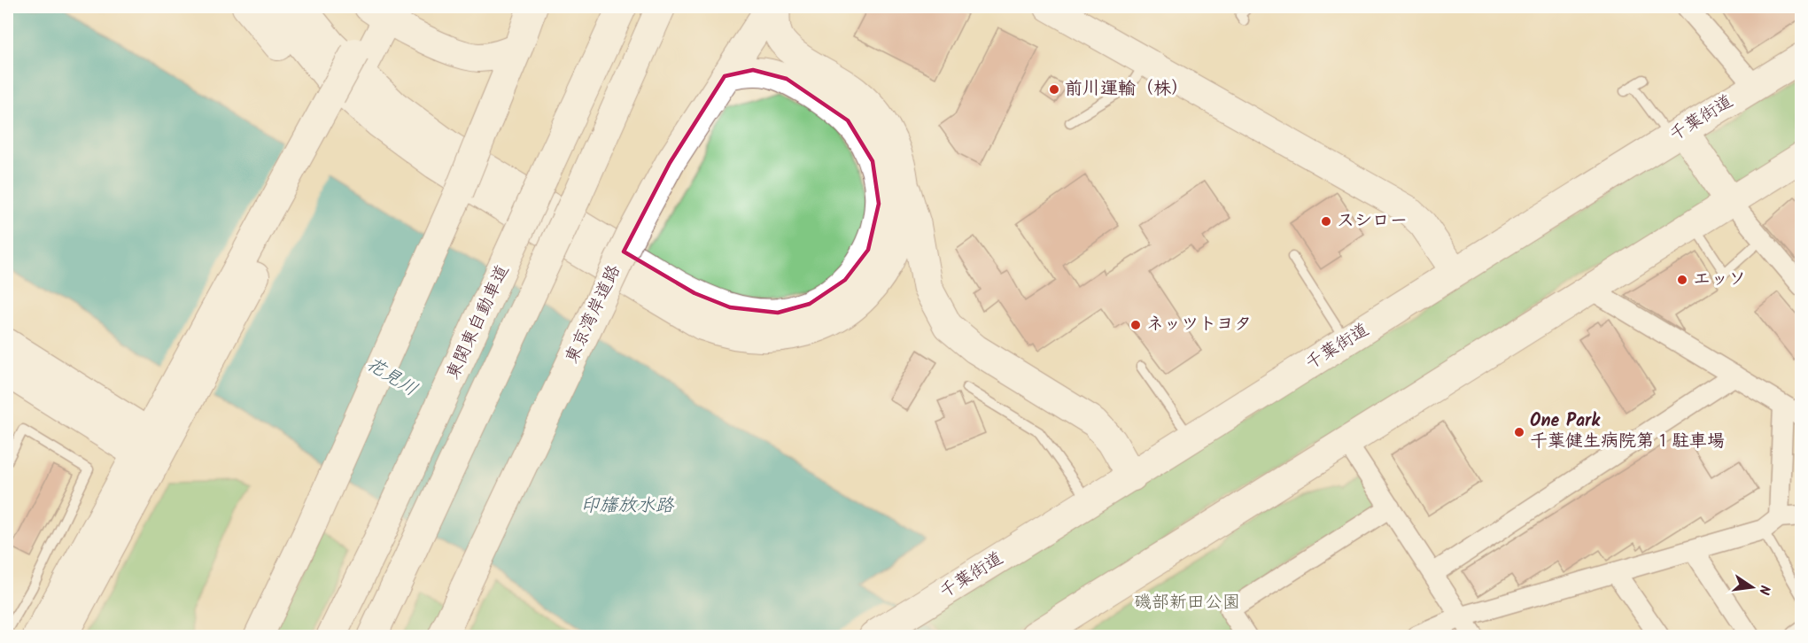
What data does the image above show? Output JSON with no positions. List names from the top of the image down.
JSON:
{
  "streets": {
    "highway": ["千葉街道", "東京湾岸道路", "東関東自動車道"]
  },
  "water": ["花見川", "印旛放水路"],
  "parks": ["磯部新田公園"],
  "places": [
    "前川運輸（株）",
    "スシロー",
    "エッソ",
    "ネッツトヨタ",
    "One Park 千葉健生病院第１駐車場"
  ],
  "north": "right"
}
